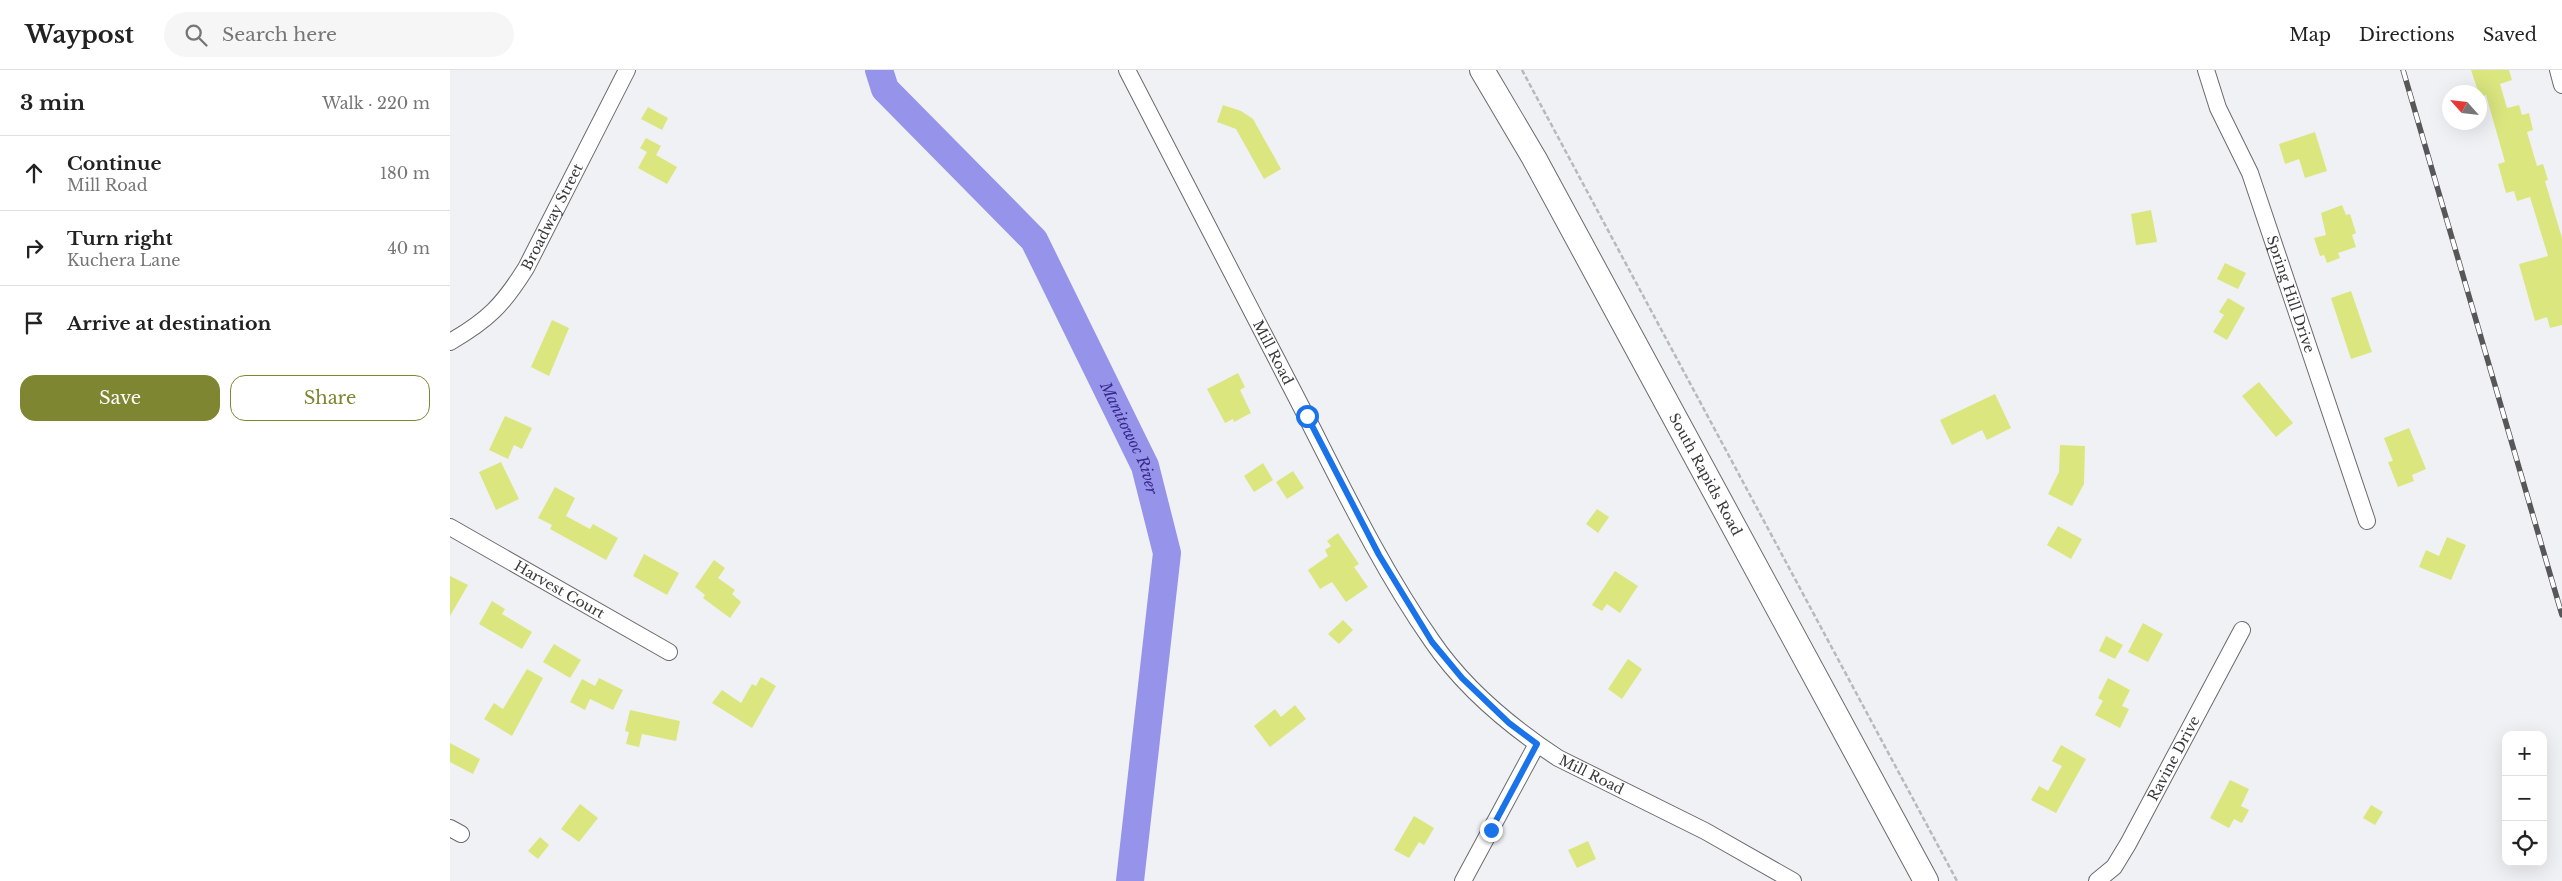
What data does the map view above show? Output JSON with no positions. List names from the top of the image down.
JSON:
{
  "streets": {
    "main road": ["South Rapids Road"],
    "street": [
      "Broadway Street",
      "Spring Hill Drive",
      "Mill Road",
      "Harvest Court",
      "Ravine Drive"
    ]
  },
  "water": ["Manitowoc River"],
  "north": "top left",
  "page": {
    "header": "Waypost",
    "search": "Search here",
    "nav": ["Map", "Directions", "Saved"],
    "heading": ["3 min", "Walk · 220 m"],
    "list": [
      ["Continue", "Mill Road", "180 m"],
      ["Turn right", "Kuchera Lane", "40 m"],
      "Arrive at destination"
    ],
    "buttons": ["Save", "Share"],
    "map_buttons": ["+", "−"]
  }
}
